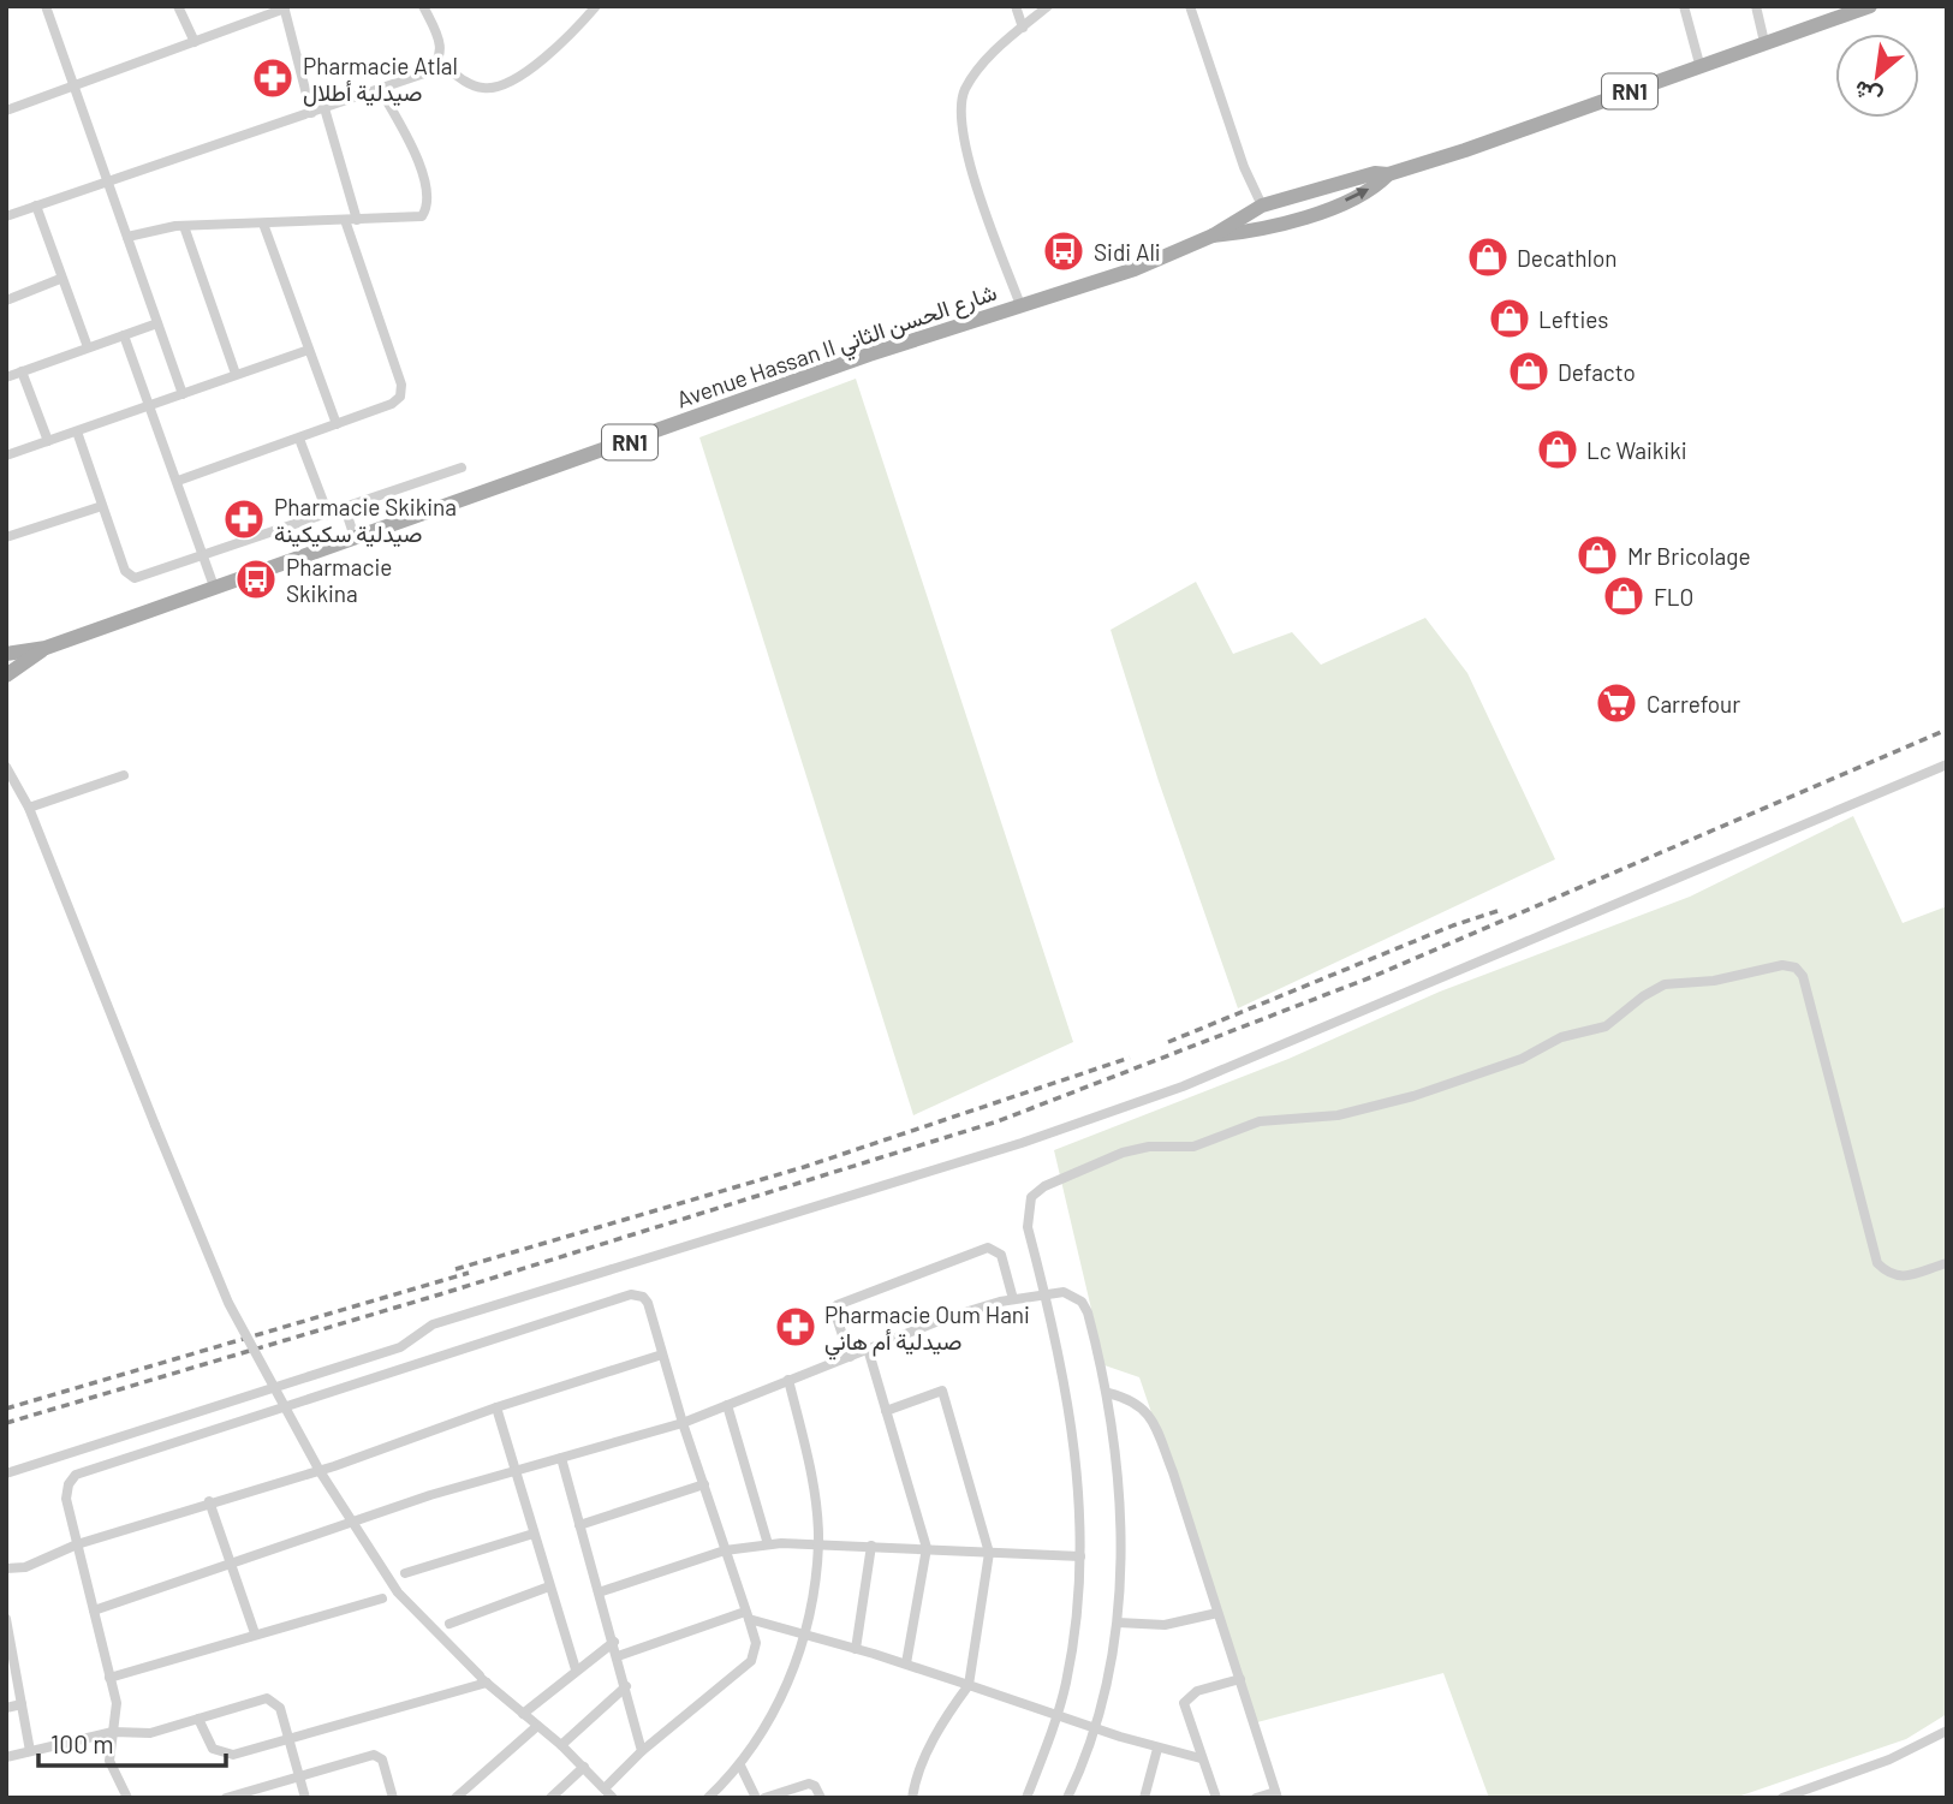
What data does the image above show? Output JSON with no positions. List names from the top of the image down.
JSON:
{
  "streets": {
    "main road": ["RN1", "Avenue Hassan II شارع الحسن الثاني"]
  },
  "crossings": [
    ["RN1", "Avenue Hassan II شارع الحسن الثاني"]
  ],
  "places": {
    "pharmacy": ["Pharmacie Atlal صيدلية أطلال", "Pharmacie Skikina صيدلية سكيكينة", "Pharmacie Oum Hani صيدلية أم هاني"],
    "bus stop": ["Sidi Ali", "Pharmacie Skikina"],
    "shop": [
      "Decathlon",
      "Lefties",
      "Defacto",
      "Lc Waikiki",
      "Mr Bricolage",
      "FLO"
    ],
    "supermarket": ["Carrefour"]
  },
  "scale_bar": "100 m",
  "north": "bottom left"
}
